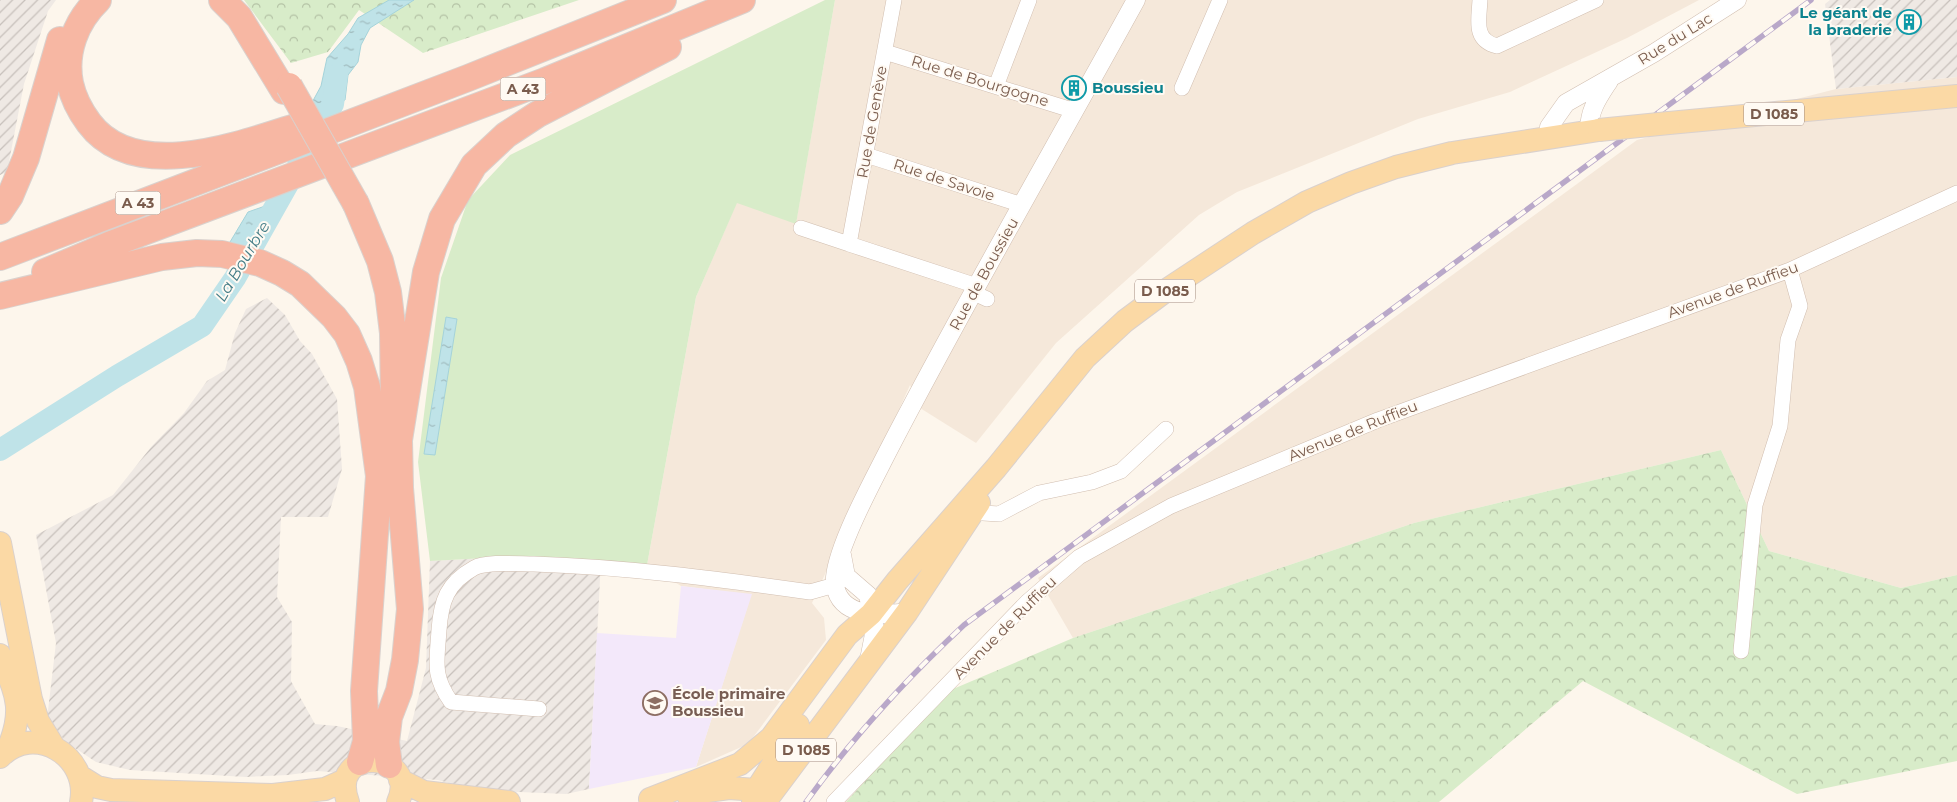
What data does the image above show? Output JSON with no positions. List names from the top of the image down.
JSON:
{
  "streets": {
    "highway": ["A 43"],
    "main road": ["D 1085"],
    "street": [
      "Rue du Lac",
      "Rue de Bourgogne",
      "Rue de Genève",
      "Rue de Savoie",
      "Rue de Boussieu",
      "Avenue de Ruffieu"
    ]
  },
  "crossings": [
    ["Rue du Lac", "D 1085"],
    ["Rue de Bourgogne", "Rue de Genève"],
    ["Rue de Bourgogne", "Rue de Boussieu"],
    ["Rue de Genève", "Rue de Savoie"],
    ["Rue de Savoie", "Rue de Boussieu"]
  ],
  "water": ["La Bourbre"],
  "places": {
    "building": ["Le géant de la braderie", "Boussieu"],
    "school or university": ["École primaire Boussieu"]
  }
}
